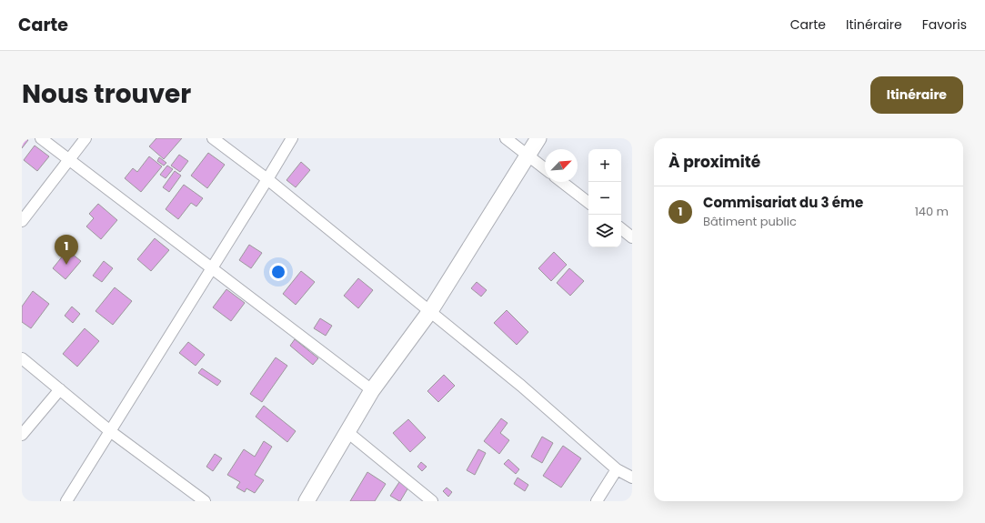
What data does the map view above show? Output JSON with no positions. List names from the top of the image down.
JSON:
{
  "north": "top right",
  "page": {
    "header": "Carte",
    "nav": ["Carte", "Itinéraire", "Favoris"],
    "title": "Nous trouver",
    "buttons": "Itinéraire",
    "heading": "À proximité",
    "map_buttons": ["+", "−"],
    "list": [
      {
        "mark": "1",
        "name": "Commisariat du 3 éme",
        "note": "Bâtiment public",
        "value": "140 m"
      }
    ],
    "pins": "1"
  }
}
